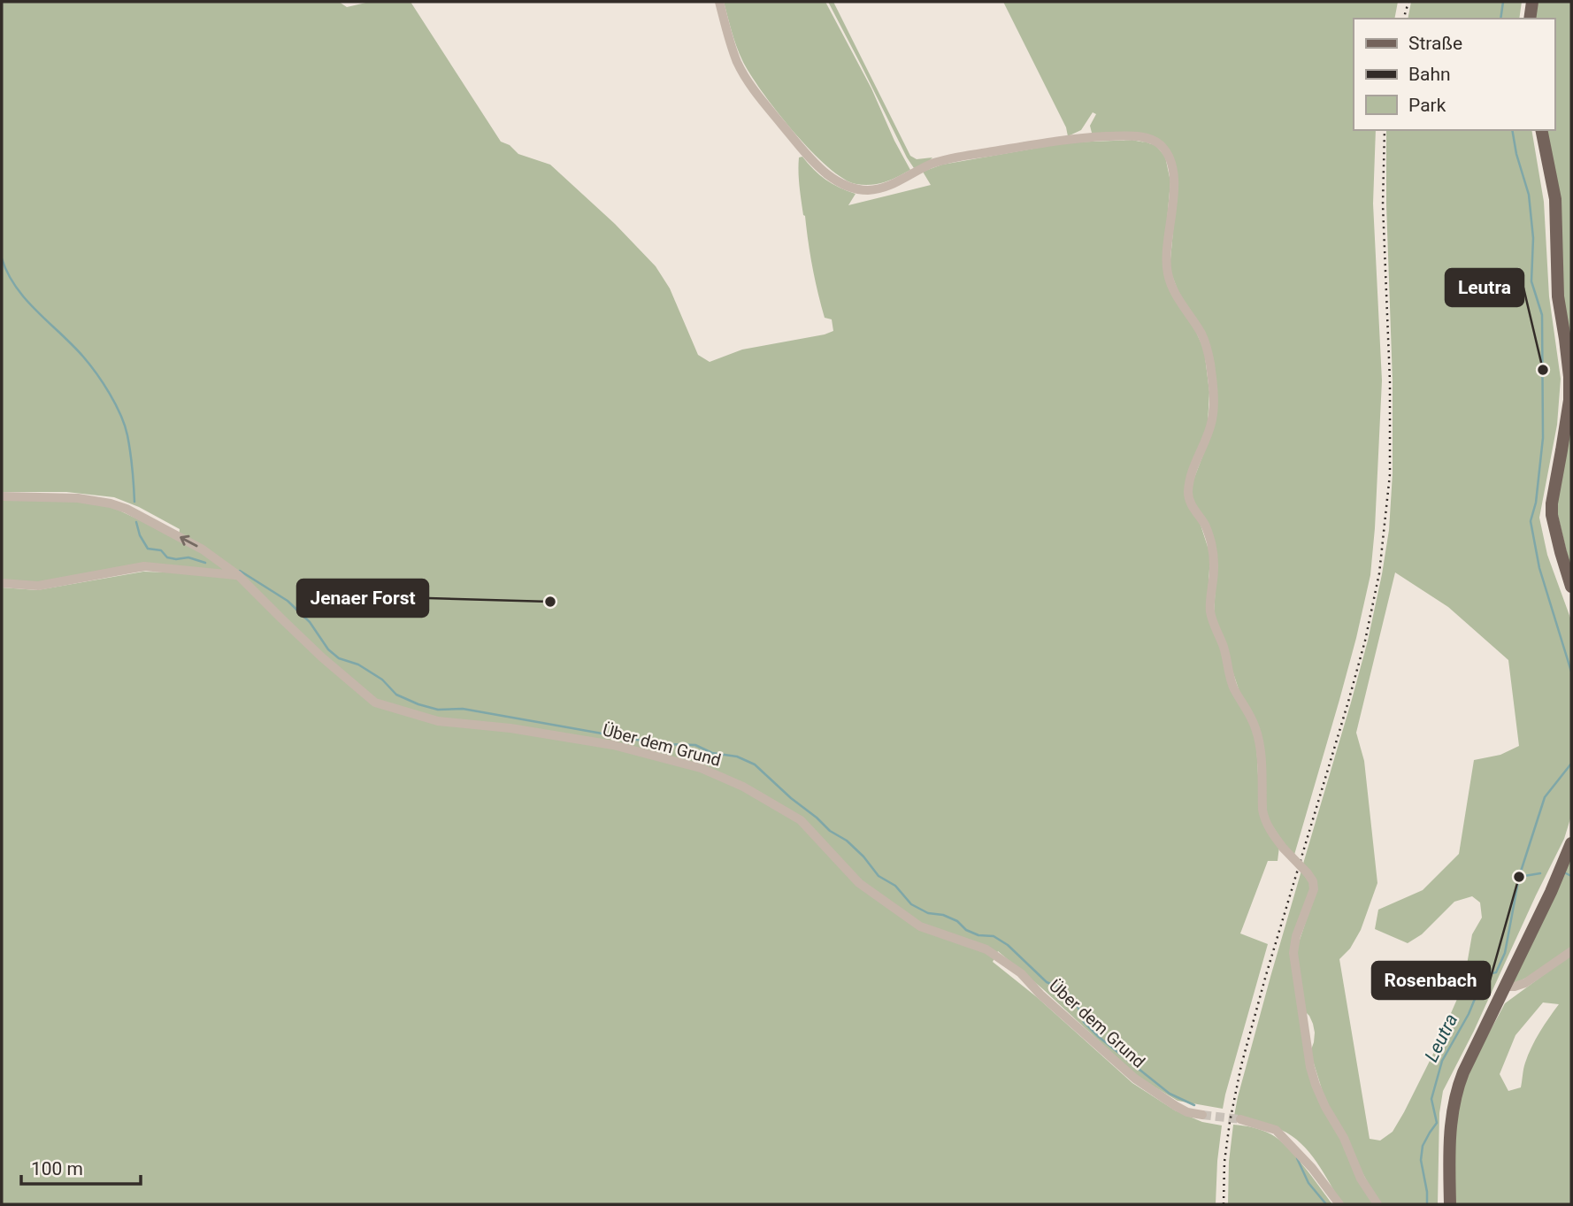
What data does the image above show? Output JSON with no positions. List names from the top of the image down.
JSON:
{
  "streets": {
    "street": ["Über dem Grund"]
  },
  "water": ["Leutra"],
  "places": ["Leutra", "Jenaer Forst", "Rosenbach"],
  "legend": ["Straße", "Bahn", "Park"],
  "scale_bar": "100 m"
}
